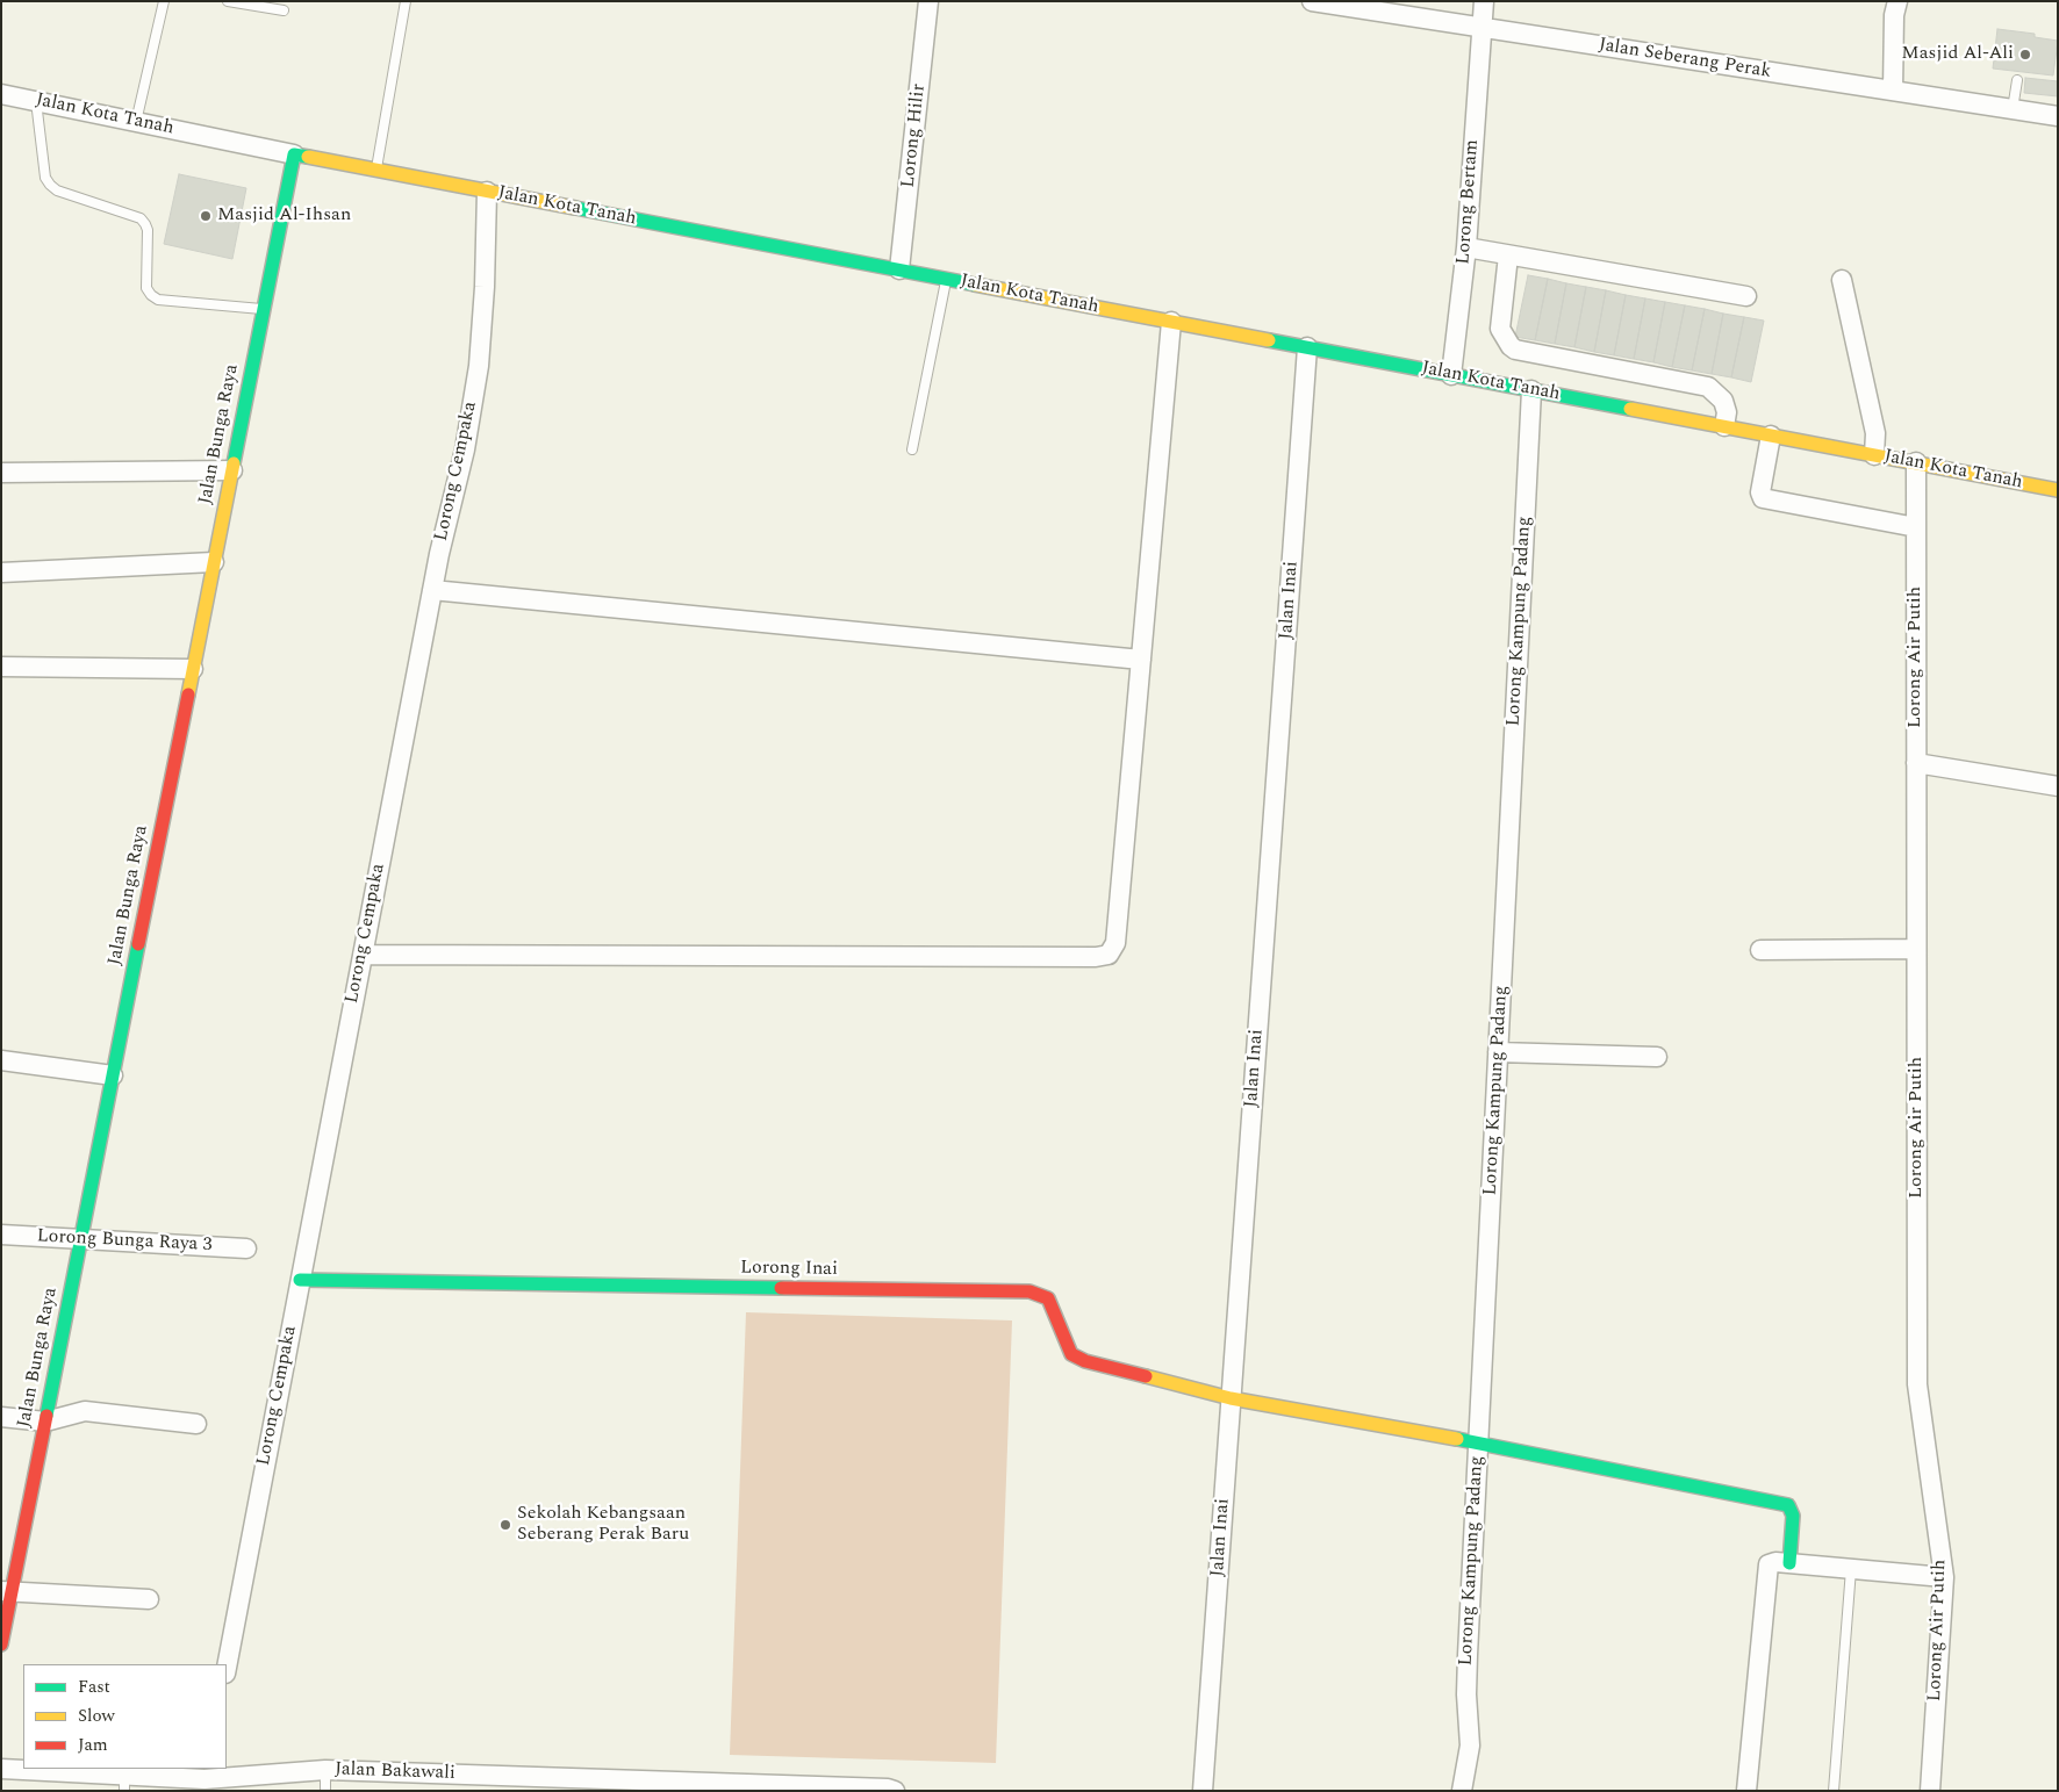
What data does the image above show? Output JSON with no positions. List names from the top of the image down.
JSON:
{
  "streets": {
    "street": [
      "Jalan Seberang Perak",
      "Jalan Kota Tanah",
      "Lorong Hilir",
      "Lorong Bertam",
      "Jalan Bunga Raya",
      "Lorong Cempaka",
      "Jalan Inai",
      "Lorong Kampung Padang",
      "Lorong Air Putih",
      "Lorong Bunga Raya 3",
      "Lorong Inai",
      "Jalan Bakawali"
    ]
  },
  "crossings": [
    ["Jalan Seberang Perak", "Lorong Bertam"],
    ["Jalan Kota Tanah", "Lorong Hilir"],
    ["Jalan Kota Tanah", "Lorong Bertam"],
    ["Jalan Kota Tanah", "Jalan Bunga Raya"],
    ["Jalan Kota Tanah", "Lorong Cempaka"],
    ["Jalan Kota Tanah", "Jalan Inai"],
    ["Jalan Kota Tanah", "Lorong Kampung Padang"],
    ["Jalan Kota Tanah", "Lorong Air Putih"],
    ["Jalan Bunga Raya", "Lorong Bunga Raya 3"],
    ["Lorong Cempaka", "Lorong Inai"],
    ["Jalan Inai", "Lorong Inai"],
    ["Lorong Kampung Padang", "Lorong Inai"]
  ],
  "places": ["Masjid Al-Ali", "Masjid Al-Ihsan", "Sekolah Kebangsaan Seberang Perak Baru"],
  "legend": ["Fast", "Slow", "Jam"]
}
